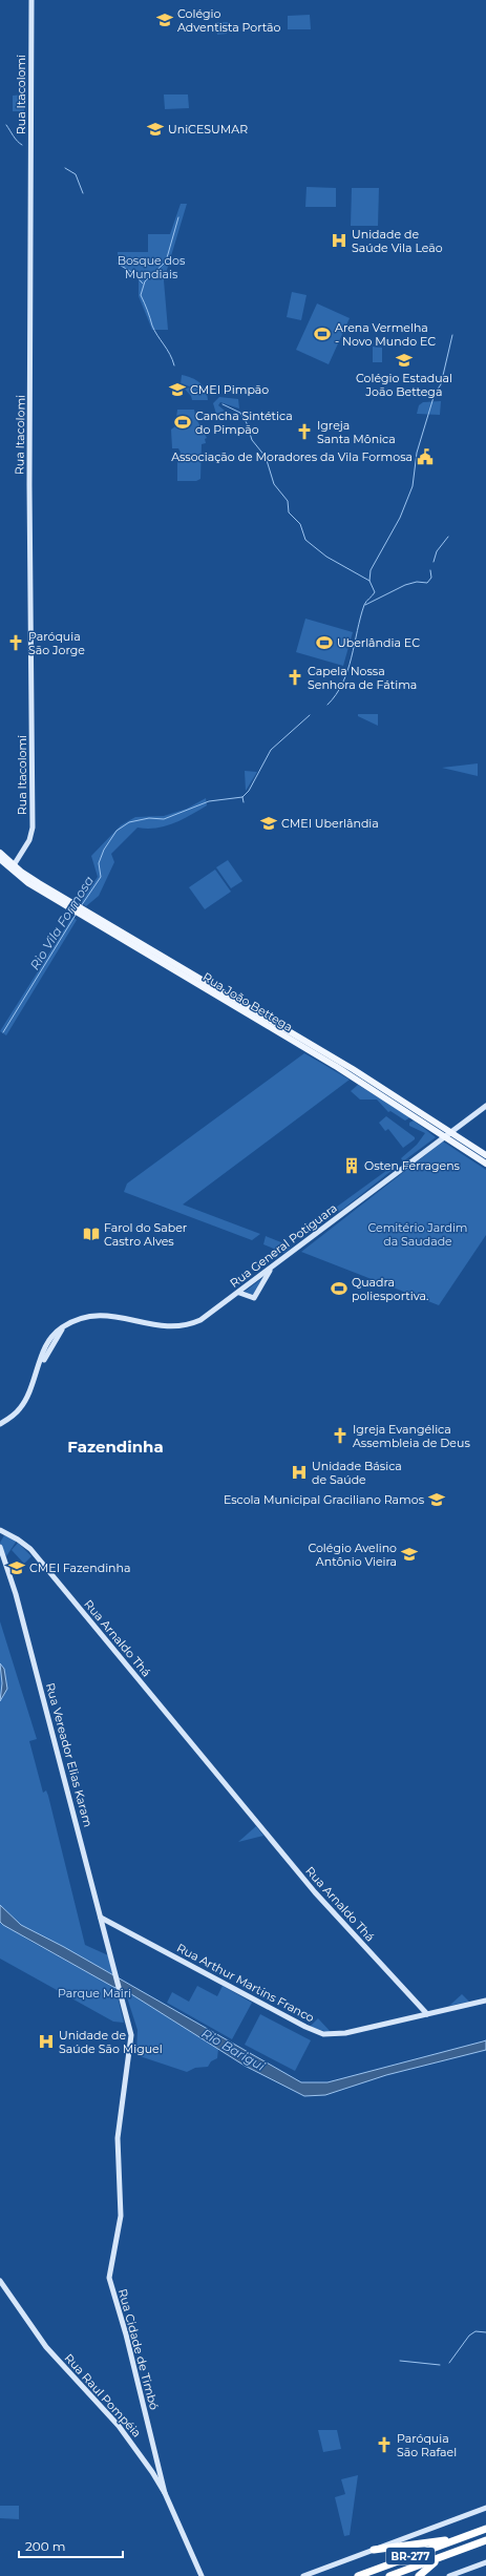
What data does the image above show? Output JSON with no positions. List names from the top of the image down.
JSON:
{
  "streets": {
    "highway": ["BR-277"],
    "main road": [
      "Rua Itacolomi",
      "Rua João Bettega",
      "Rua General Potiguara",
      "Rua Arnaldo Thá",
      "Rua Vereador Elias Karam",
      "Rua Arthur Martins Franco",
      "Rua Cidade de Timbó",
      "Rua Raul Pompéia"
    ]
  },
  "crossings": [
    ["Rua Itacolomi", "Rua João Bettega"],
    ["Rua João Bettega", "Rua General Potiguara"],
    ["Rua Arnaldo Thá", "Rua Arthur Martins Franco"],
    ["Rua Vereador Elias Karam", "Rua Arthur Martins Franco"],
    ["Rua Vereador Elias Karam", "Rua Cidade de Timbó"],
    ["Rua Cidade de Timbó", "Rua Raul Pompéia"]
  ],
  "districts": ["Fazendinha"],
  "water": ["Rio Vila Formosa", "Rio Barigui"],
  "parks": ["Bosque dos Mundiais", "Cemitério Jardim da Saudade", "Parque Mairi"],
  "places": {
    "school or university": [
      "Colégio Adventista Portão",
      "UniCESUMAR",
      "Colégio Estadual João Bettega",
      "CMEI Pimpão",
      "CMEI Uberlândia",
      "Escola Municipal Graciliano Ramos",
      "Colégio Avelino Antônio Vieira",
      "CMEI Fazendinha"
    ],
    "hospital": ["Unidade de Saúde Vila Leão", "Unidade Básica de Saúde", "Unidade de Saúde São Miguel"],
    "sports": [
      "Arena Vermelha - Novo Mundo EC",
      "Cancha Sintética do Pimpão",
      "Uberlândia EC",
      "Quadra poliesportiva."
    ],
    "church": [
      "Igreja Santa Mônica",
      "Paróquia São Jorge",
      "Capela Nossa Senhora de Fátima",
      "Igreja Evangélica Assembleia de Deus",
      "Paróquia São Rafael"
    ],
    "public building": ["Associação de Moradores da Vila Formosa"],
    "building": ["Osten Ferragens"],
    "library": ["Farol do Saber Castro Alves"]
  },
  "scale_bar": "200 m"
}
